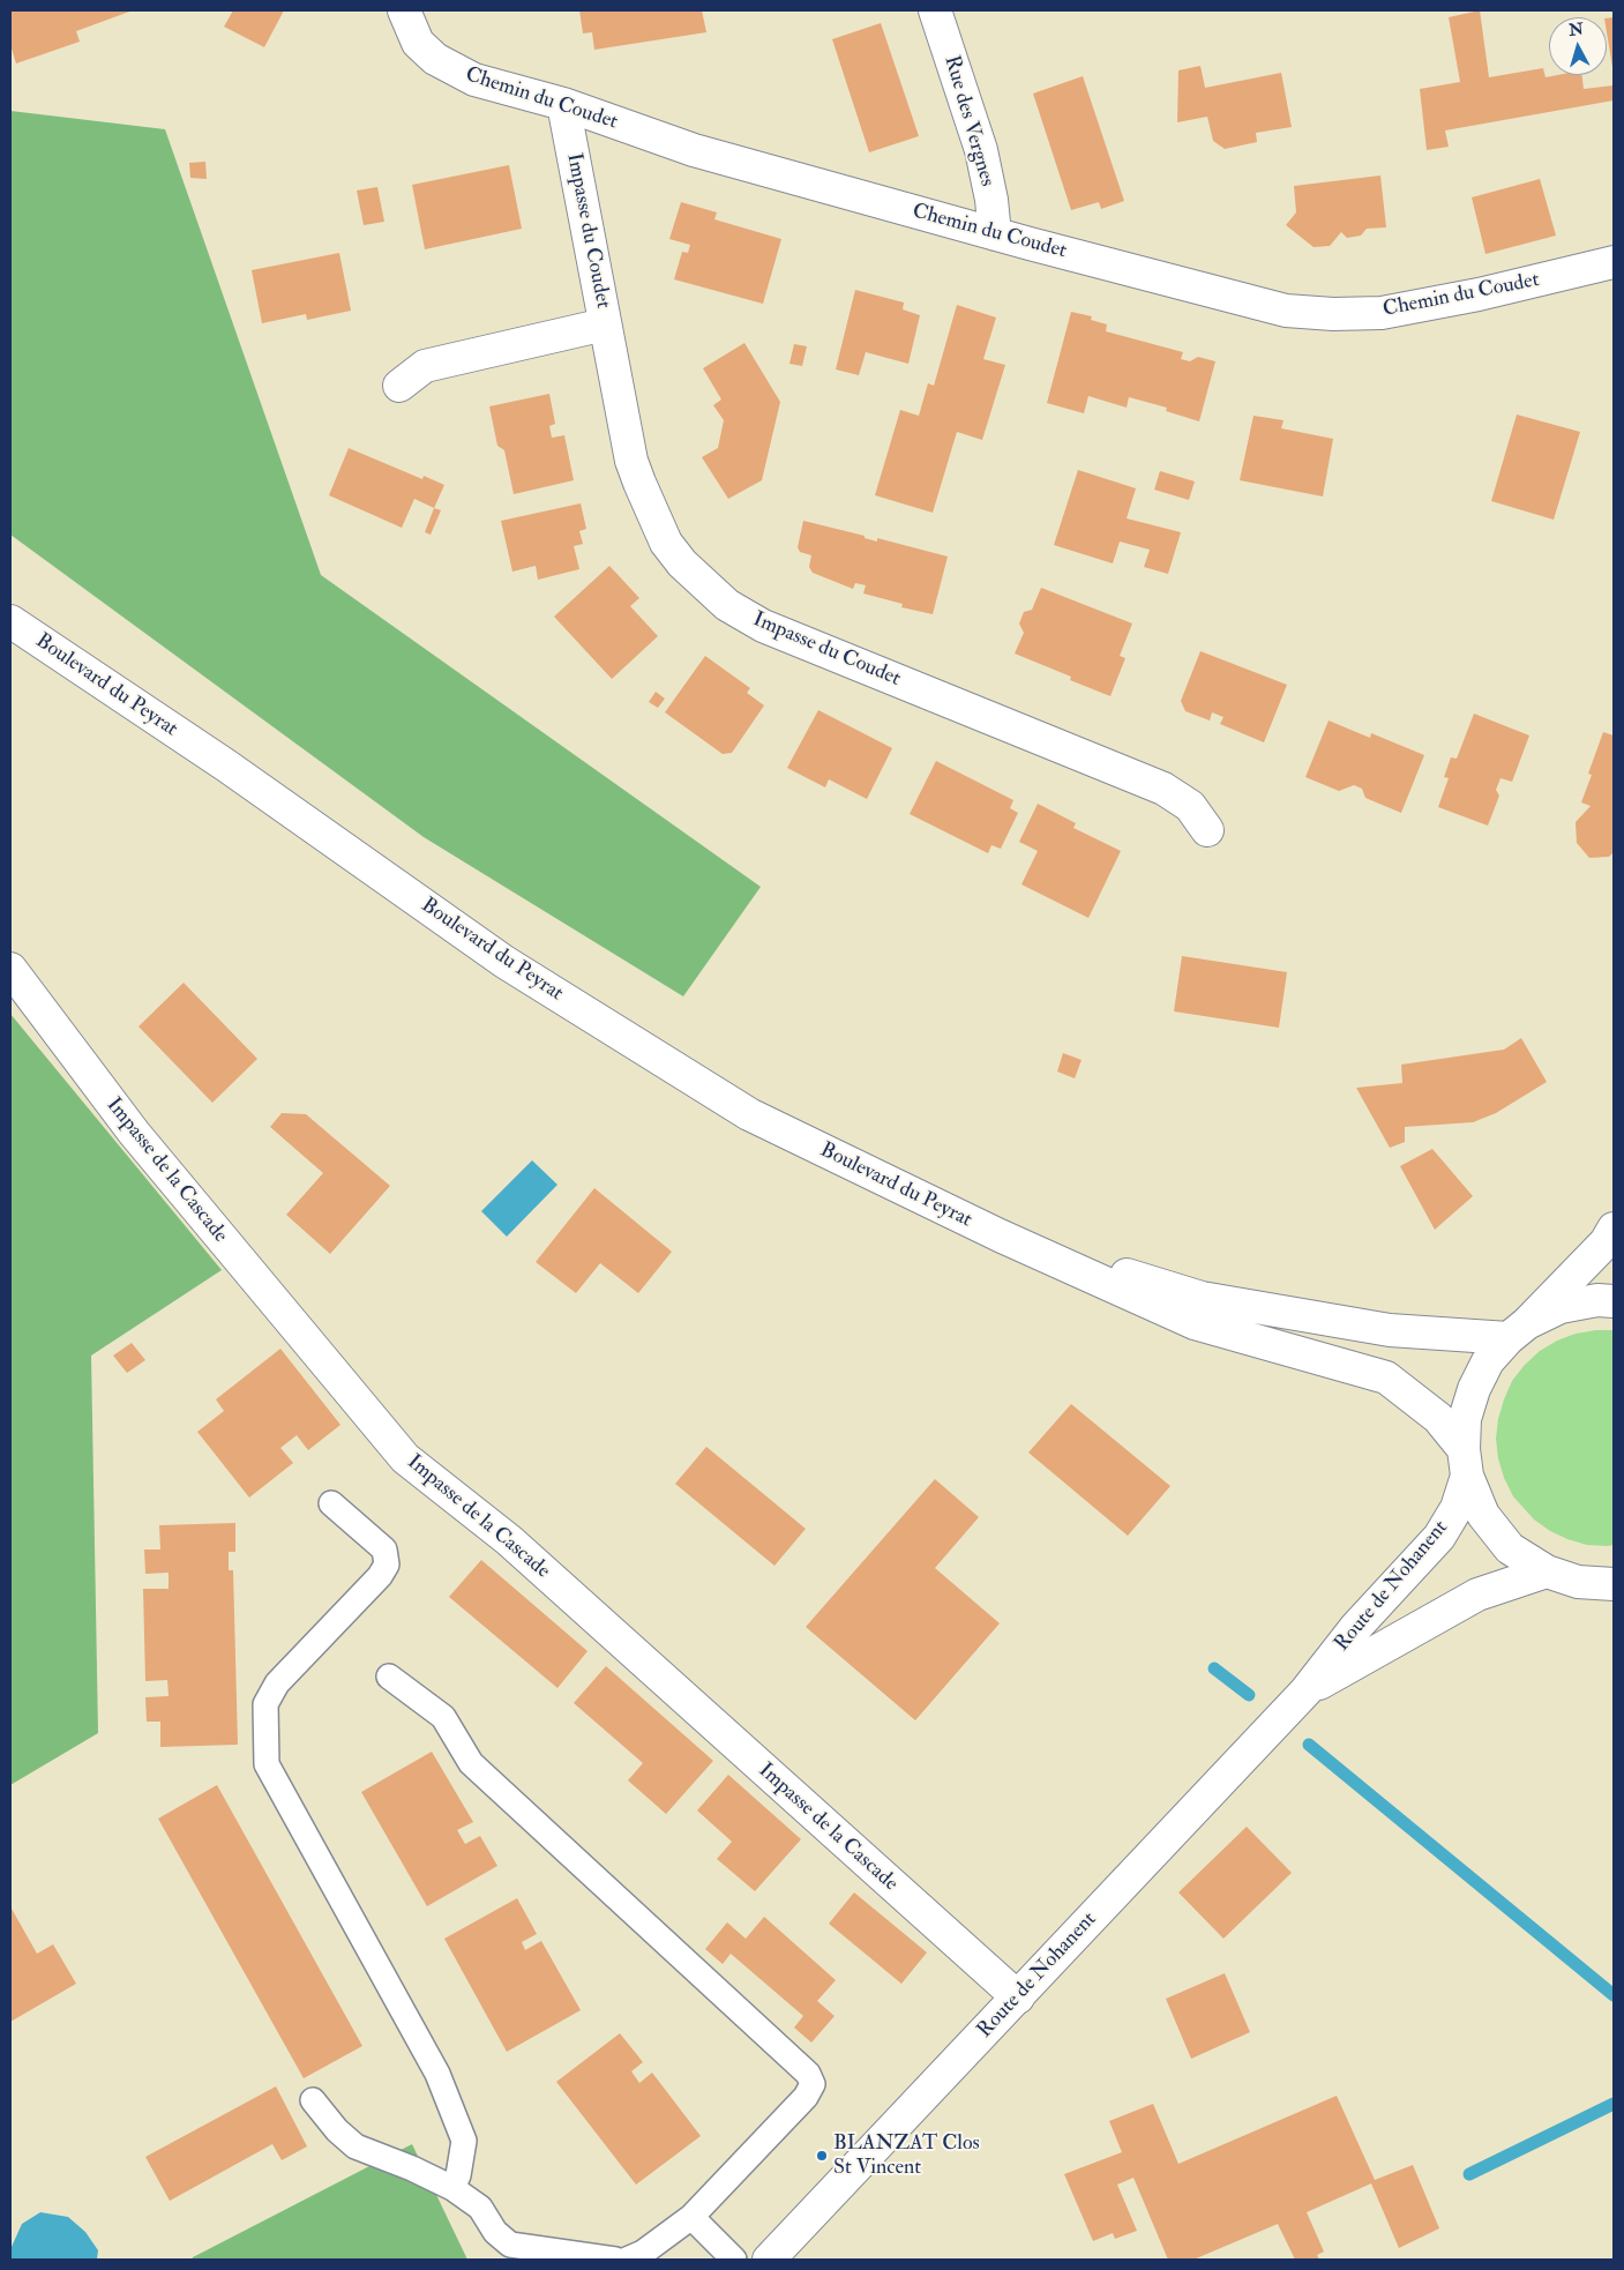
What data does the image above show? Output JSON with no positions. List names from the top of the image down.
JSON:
{
  "streets": {
    "street": [
      "Chemin du Coudet",
      "Rue des Vergnes",
      "Impasse du Coudet",
      "Boulevard du Peyrat",
      "Impasse de la Cascade",
      "Route de Nohanent"
    ]
  },
  "crossings": [
    ["Chemin du Coudet", "Rue des Vergnes"],
    ["Chemin du Coudet", "Impasse du Coudet"],
    ["Boulevard du Peyrat", "Route de Nohanent"],
    ["Impasse de la Cascade", "Route de Nohanent"]
  ],
  "places": ["BLANZAT Clos St Vincent"],
  "north": "top"
}
